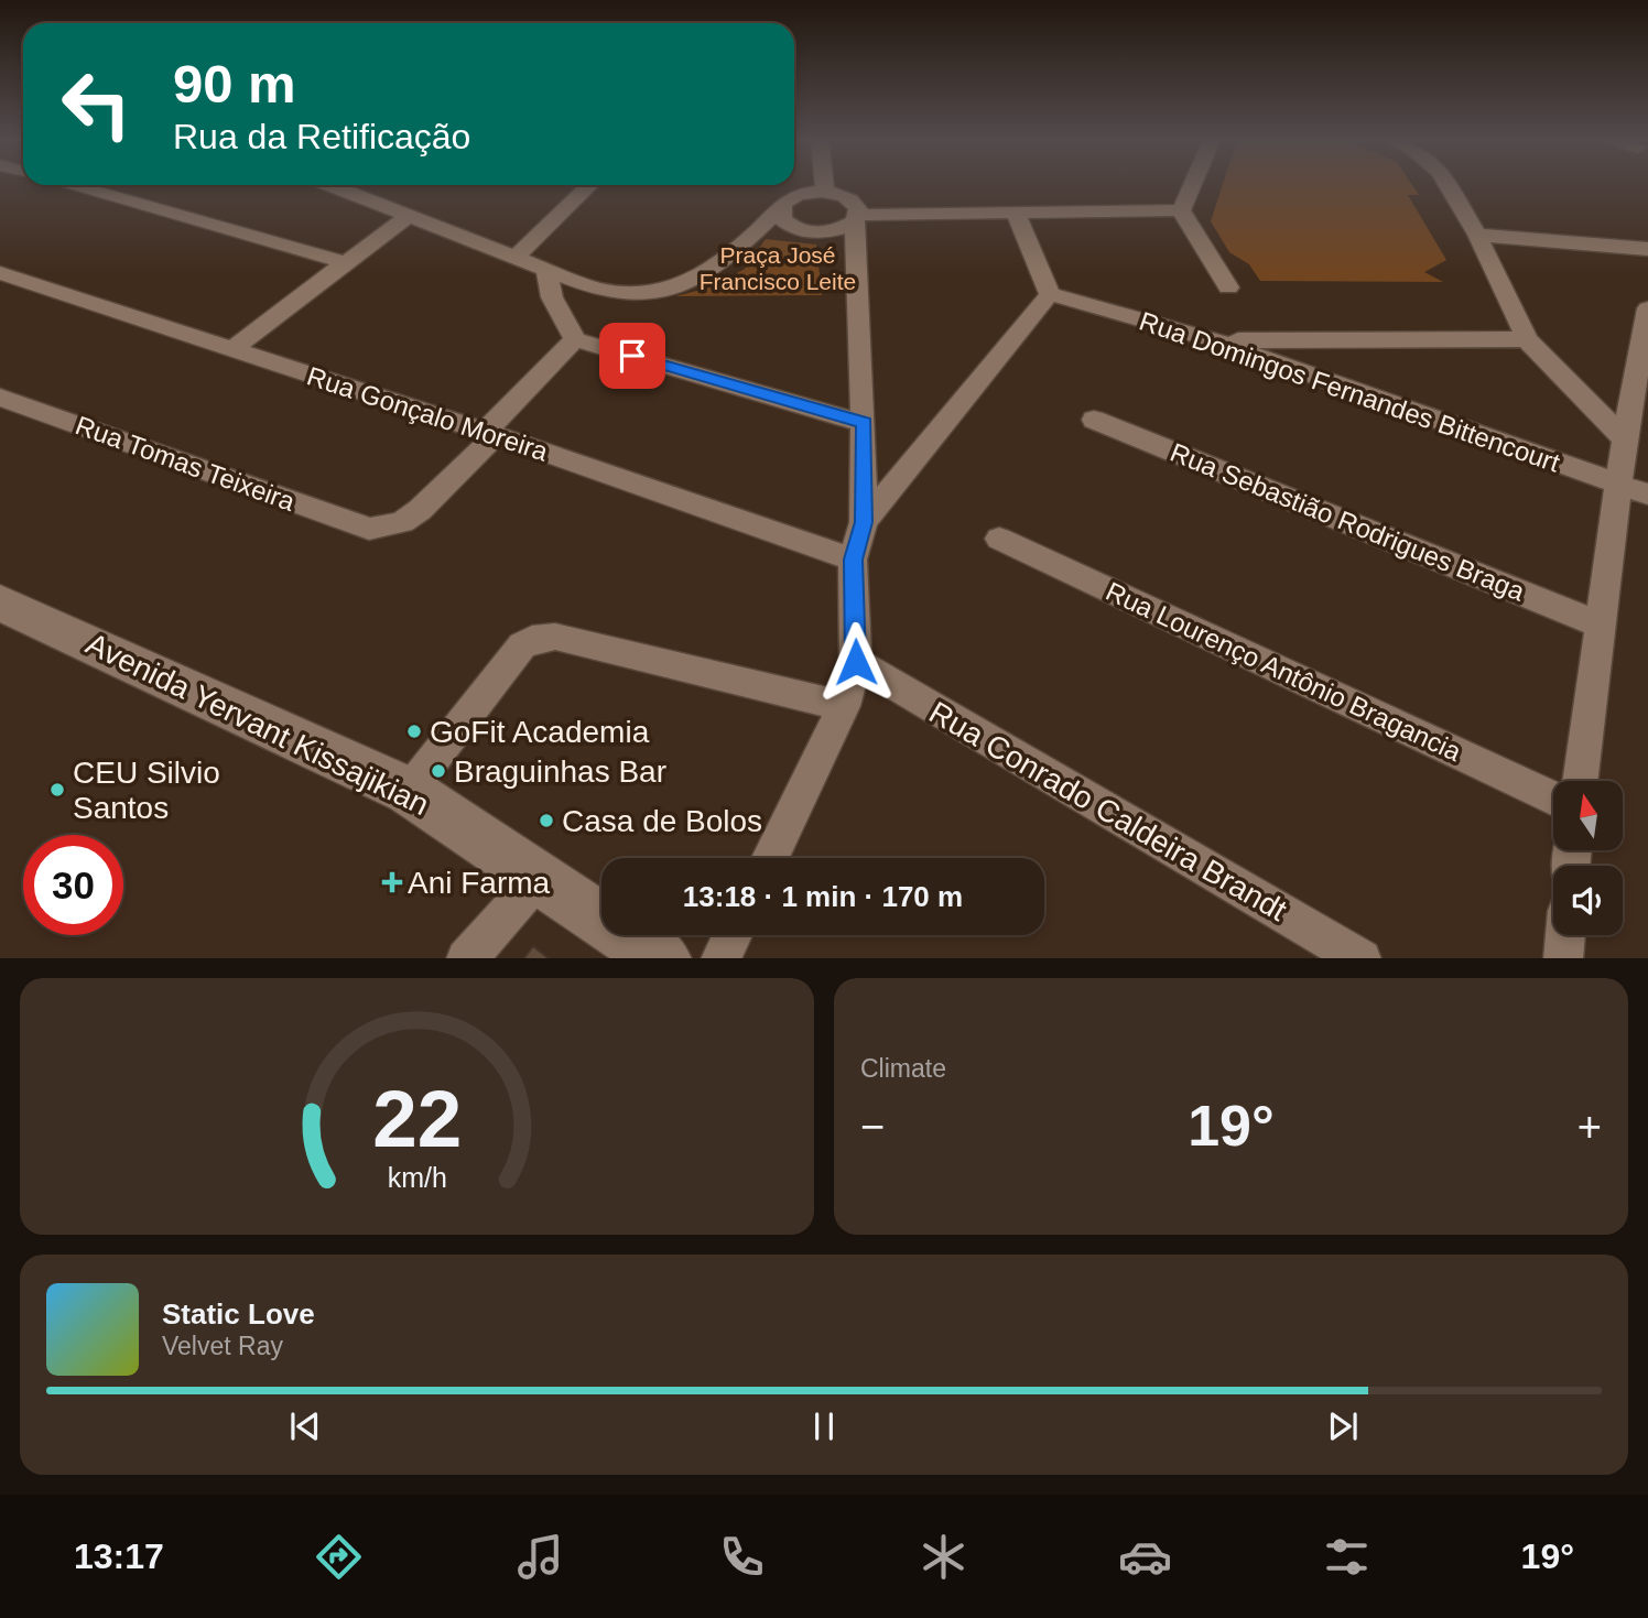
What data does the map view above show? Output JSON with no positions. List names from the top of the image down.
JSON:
{
  "streets": {
    "main road": ["Avenida Yervant Kissajikian"],
    "street": [
      "Rua Domingos Fernandes Bittencourt",
      "Rua Gonçalo Moreira",
      "Rua Tomas Teixeira",
      "Rua Sebastião Rodrigues Braga",
      "Rua Lourenço Antônio Bragancia",
      "Rua Conrado Caldeira Brandt"
    ]
  },
  "crossings": [
    ["Rua Gonçalo Moreira", "Rua Tomas Teixeira"]
  ],
  "parks": ["Praça José Francisco Leite"],
  "places": {
    "other": [
      "GoFit Academia",
      "Braguinhas Bar",
      "CEU Silvio Santos",
      "Casa de Bolos"
    ],
    "health": ["Ani Farma"]
  },
  "north": "top",
  "page": {
    "turn": ["90 m", "Rua da Retificação"],
    "limit": "30",
    "trip": "13:18 · 1 min · 170 m",
    "tile": "Climate",
    "heat": ["−", "19°", "+"],
    "song": ["Static Love", "Velvet Ray"],
    "tabs": ["13:17", "19°"],
    "gauge": ["22", "km/h"]
  }
}
